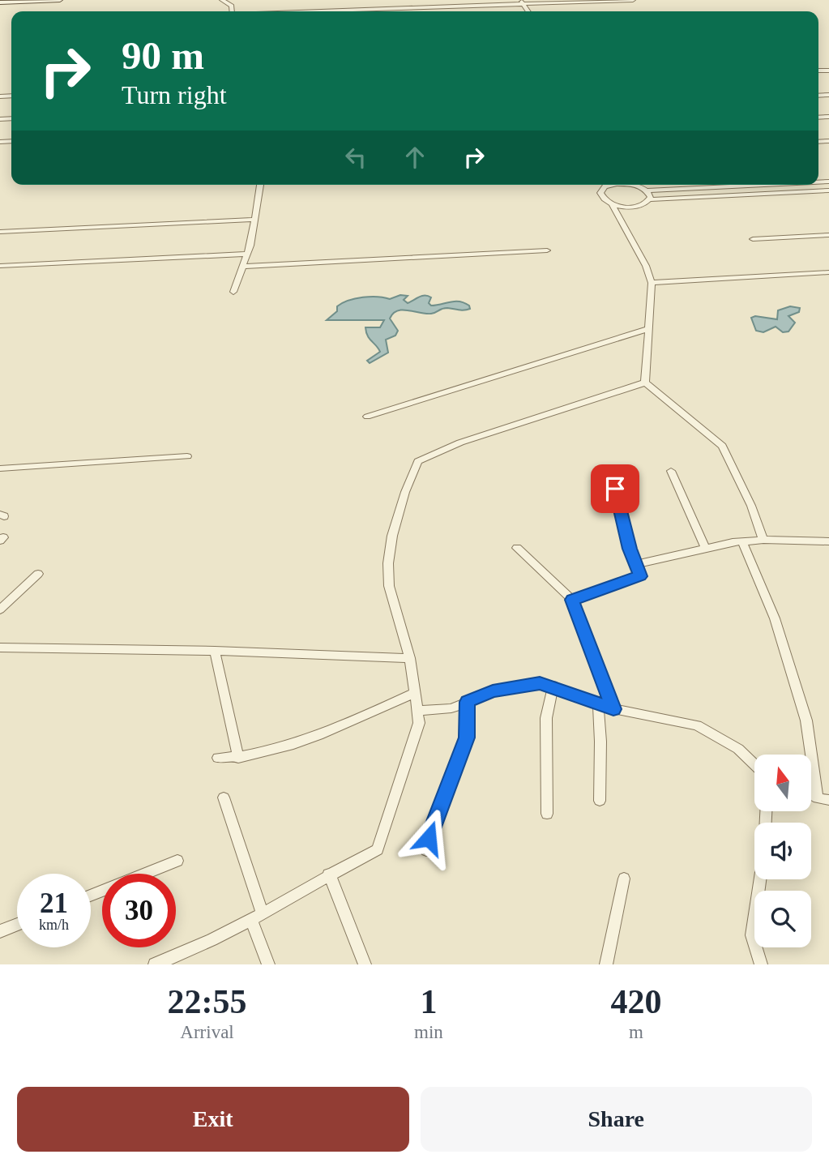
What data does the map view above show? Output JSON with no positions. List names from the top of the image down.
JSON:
{
  "north": "top",
  "page": {
    "turn": ["90 m", "Turn right"],
    "speed": "21 km/h",
    "limit": "30",
    "eta": [
      "22:55",
      "Arrival",
      "1",
      "min",
      "420",
      "m"
    ],
    "buttons": ["Exit", "Share"]
  }
}
